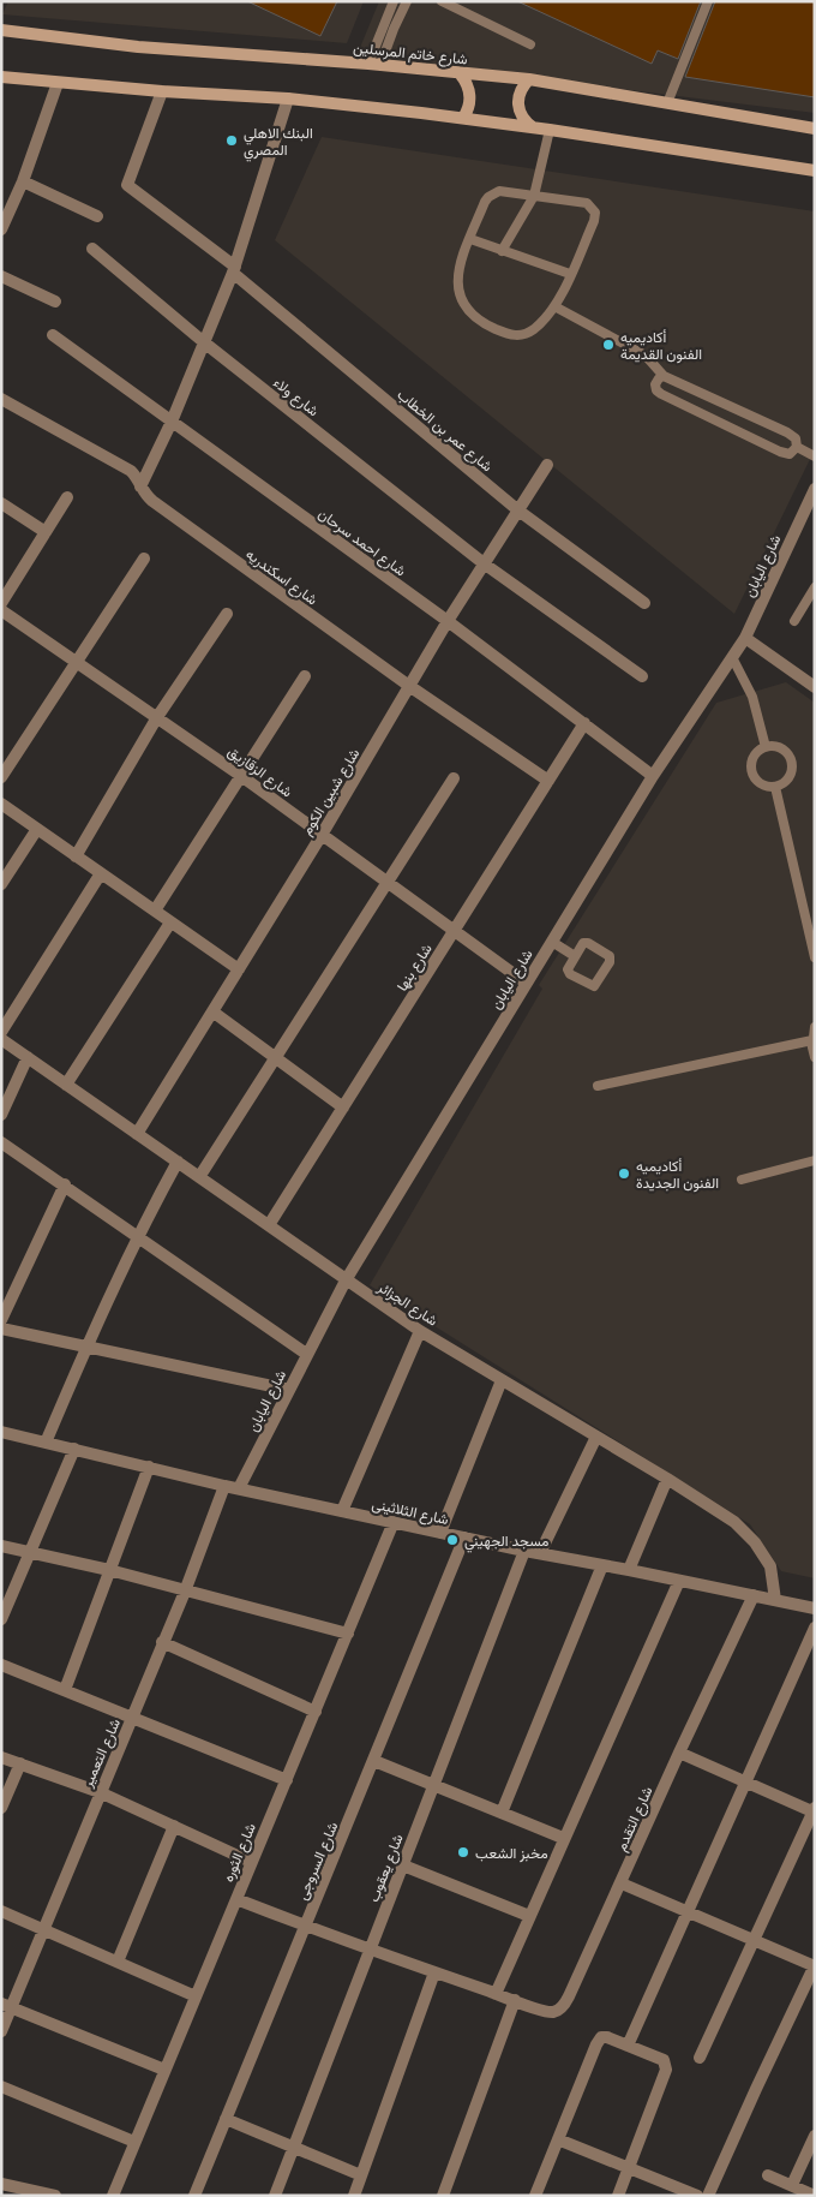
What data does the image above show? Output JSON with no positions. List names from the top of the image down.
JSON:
{
  "streets": {
    "main road": ["شارع خاتم المرسلين"],
    "street": [
      "شارع ولاء",
      "شارع عمر بن الخطاب",
      "شارع احمد سرحان",
      "شارع اليابان",
      "شارع اسكندريه",
      "شارع الزقازيق",
      "شارع شبين الكوم",
      "شارع بنها",
      "شارع الجزائر",
      "شارع الثلاثينى",
      "شارع التعمير",
      "شارع التقدم",
      "شارع الثوره",
      "شارع السروجى",
      "شارع يعقوب"
    ]
  },
  "crossings": [
    ["شارع ولاء", "شارع شبين الكوم"],
    ["شارع عمر بن الخطاب", "شارع شبين الكوم"],
    ["شارع احمد سرحان", "شارع اليابان"],
    ["شارع احمد سرحان", "شارع شبين الكوم"],
    ["شارع احمد سرحان", "شارع بنها"],
    ["شارع اليابان", "شارع الزقازيق"],
    ["شارع اليابان", "شارع الجزائر"],
    ["شارع اليابان", "شارع الثلاثينى"],
    ["شارع اسكندريه", "شارع شبين الكوم"],
    ["شارع اسكندريه", "شارع بنها"],
    ["شارع الزقازيق", "شارع شبين الكوم"],
    ["شارع الزقازيق", "شارع بنها"],
    ["شارع شبين الكوم", "شارع الجزائر"],
    ["شارع بنها", "شارع الجزائر"],
    ["شارع الجزائر", "شارع الثلاثينى"],
    ["شارع الثلاثينى", "شارع التعمير"],
    ["شارع الثلاثينى", "شارع التقدم"],
    ["شارع الثلاثينى", "شارع الثوره"],
    ["شارع الثلاثينى", "شارع السروجى"],
    ["شارع الثلاثينى", "شارع يعقوب"]
  ],
  "places": [
    "البنك الاهلي المصري",
    "أكاديميه الفنون القديمة",
    "أكاديميه الفنون الجديدة",
    "مسجد الجهيني",
    "مخبز الشعب"
  ]
}
